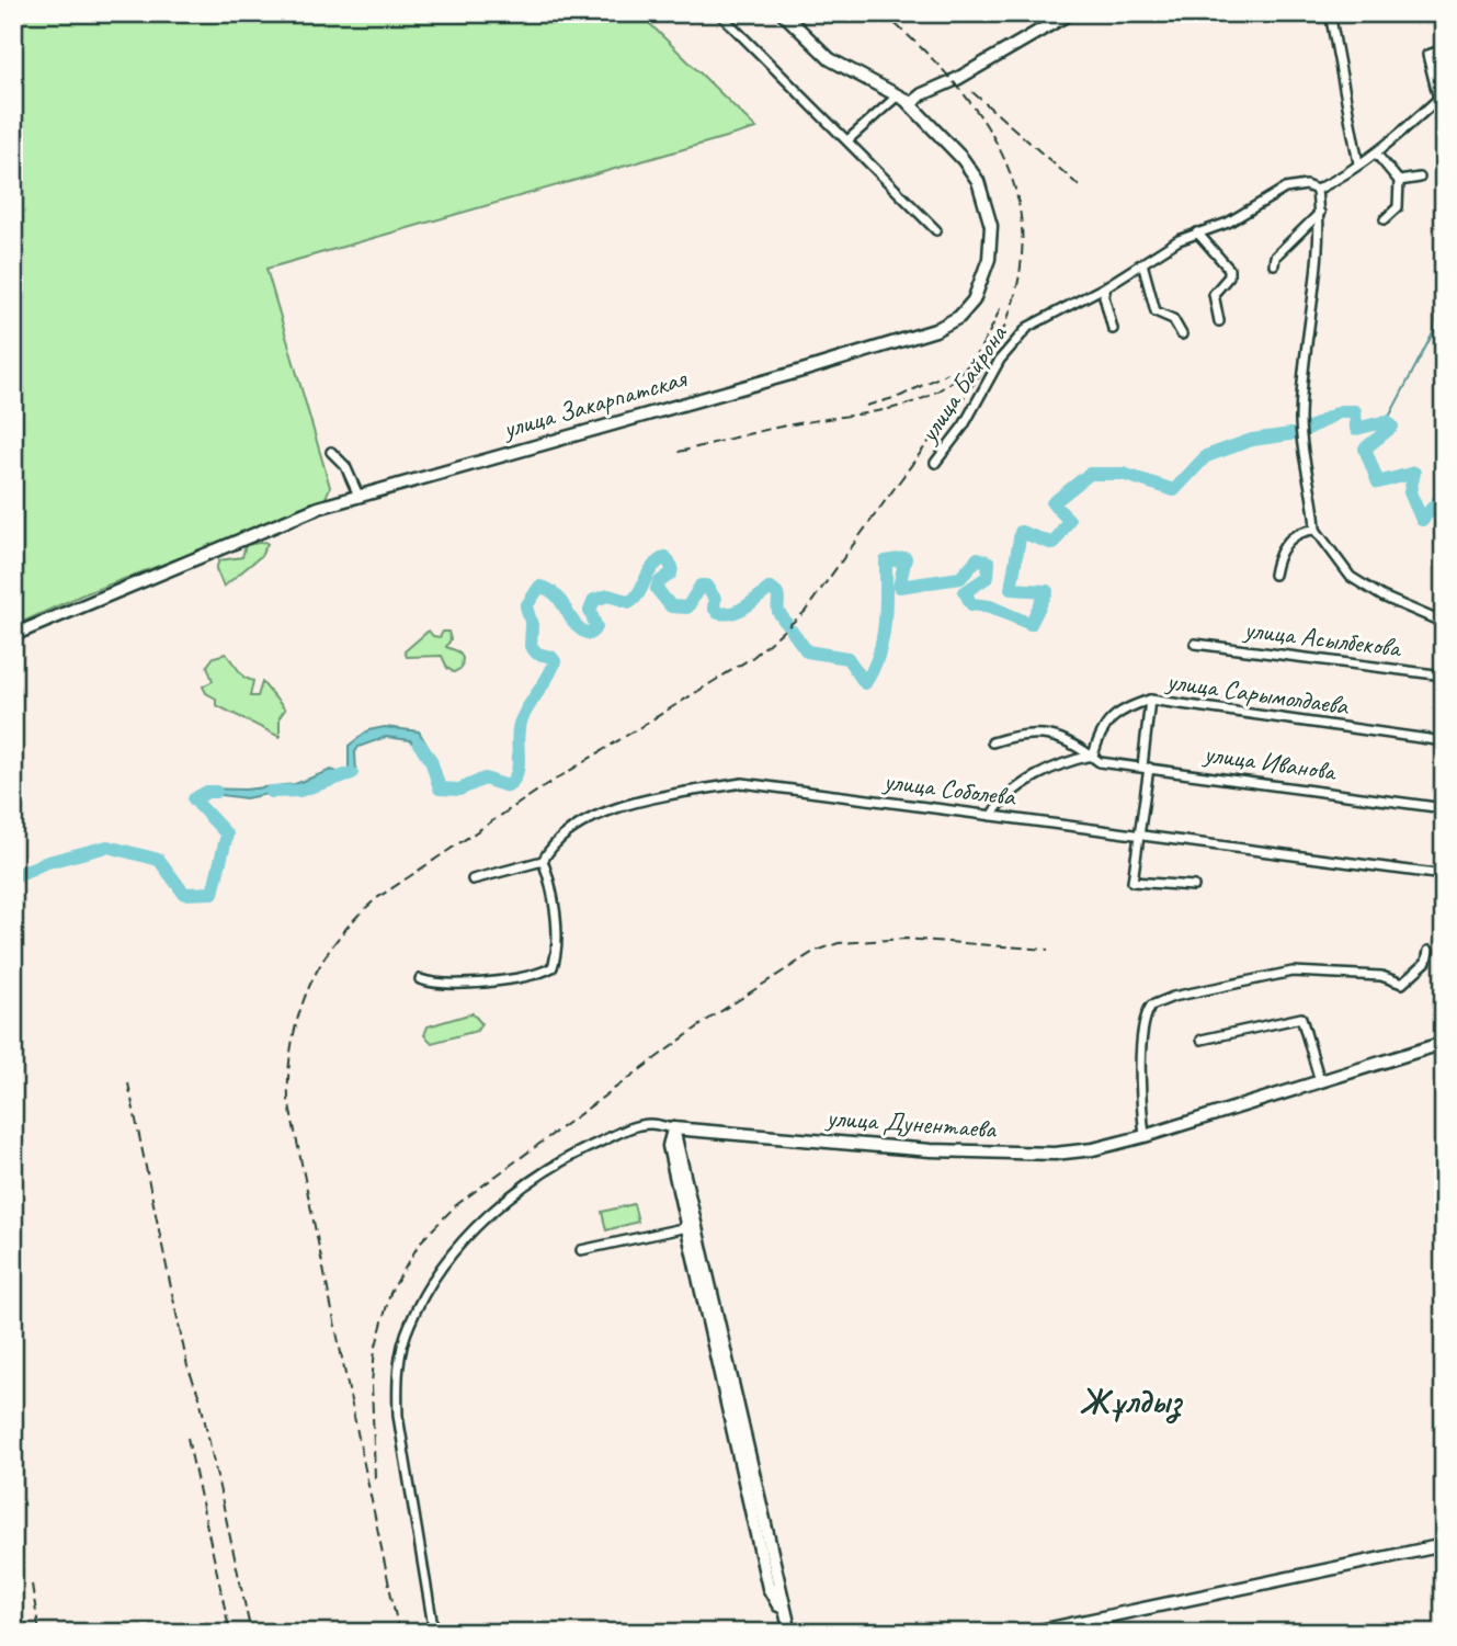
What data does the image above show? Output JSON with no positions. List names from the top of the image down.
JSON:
{
  "streets": {
    "street": [
      "улица Байрона",
      "улица Закарпатская",
      "улица Асылбекова",
      "улица Сарымолдаева",
      "улица Иванова",
      "улица Соболева",
      "улица Дунентаева"
    ]
  },
  "crossings": [
    ["улица Сарымолдаева", "улица Иванова"]
  ],
  "districts": ["Жұлдыз"]
}
